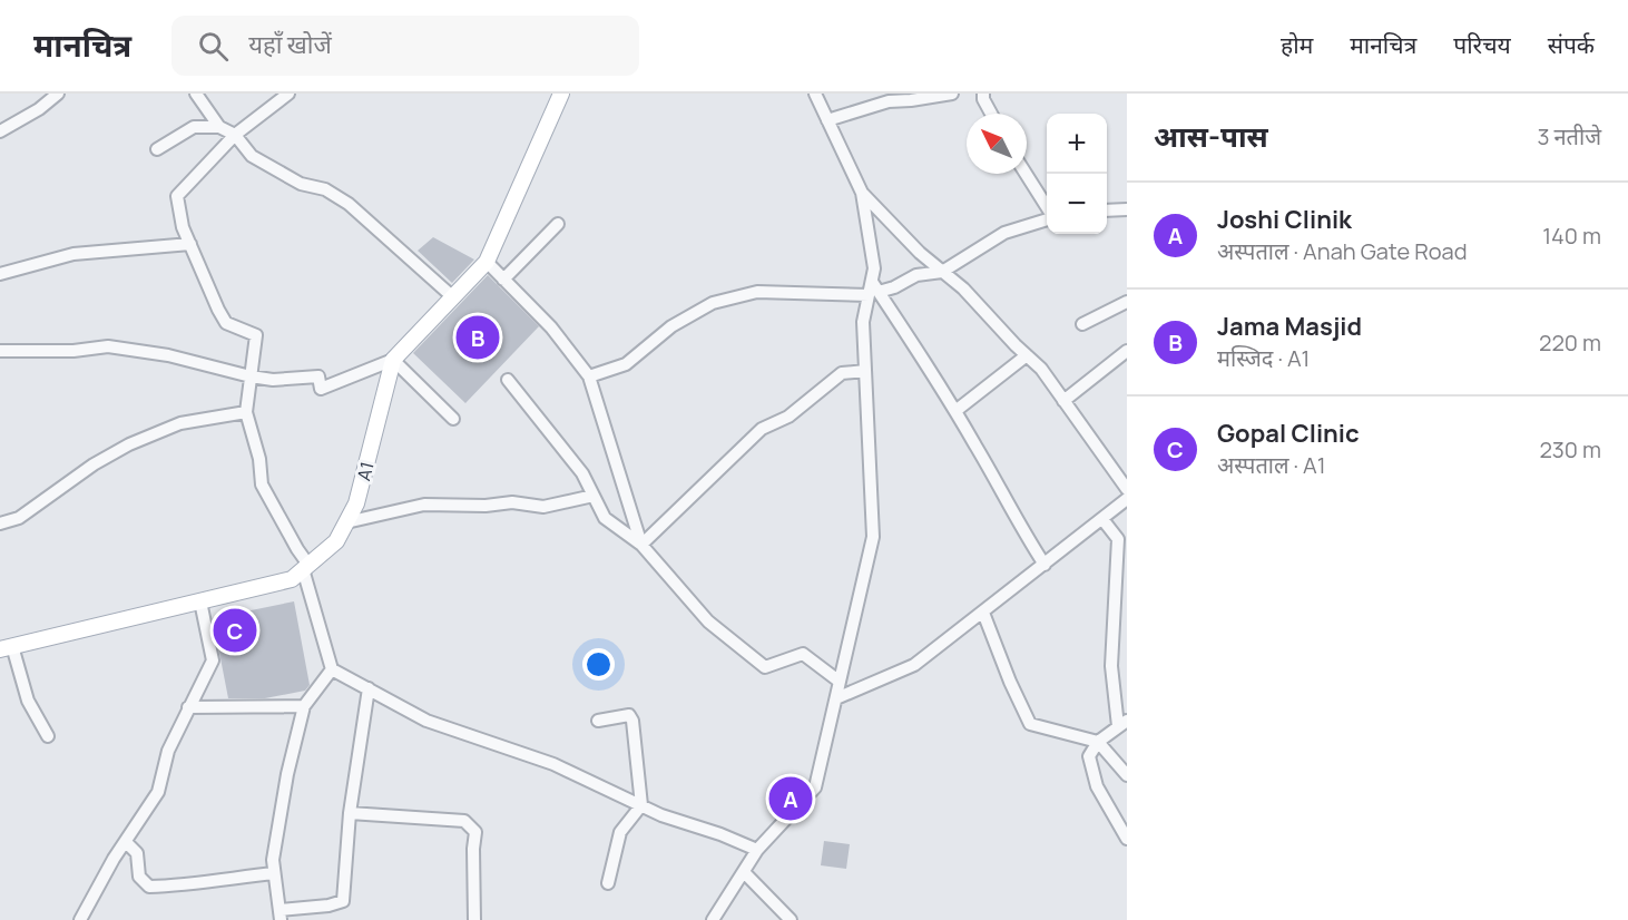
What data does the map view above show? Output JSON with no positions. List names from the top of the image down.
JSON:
{
  "streets": {
    "main road": ["A1"]
  },
  "north": "top left",
  "page": {
    "header": "मानचित्र",
    "search": "यहाँ खोजें",
    "nav": [
      "होम",
      "मानचित्र",
      "परिचय",
      "संपर्क"
    ],
    "heading": ["आस-पास", "3 नतीजे"],
    "map_buttons": ["+", "−"],
    "list": [
      {
        "mark": "A",
        "name": "Joshi Clinik",
        "note": "अस्पताल · Anah Gate Road",
        "value": "140 m"
      },
      {
        "mark": "B",
        "name": "Jama Masjid",
        "note": "मस्जिद · A1",
        "value": "220 m"
      },
      {
        "mark": "C",
        "name": "Gopal Clinic",
        "note": "अस्पताल · A1",
        "value": "230 m"
      }
    ],
    "pins": ["B", "C", "A"]
  }
}
